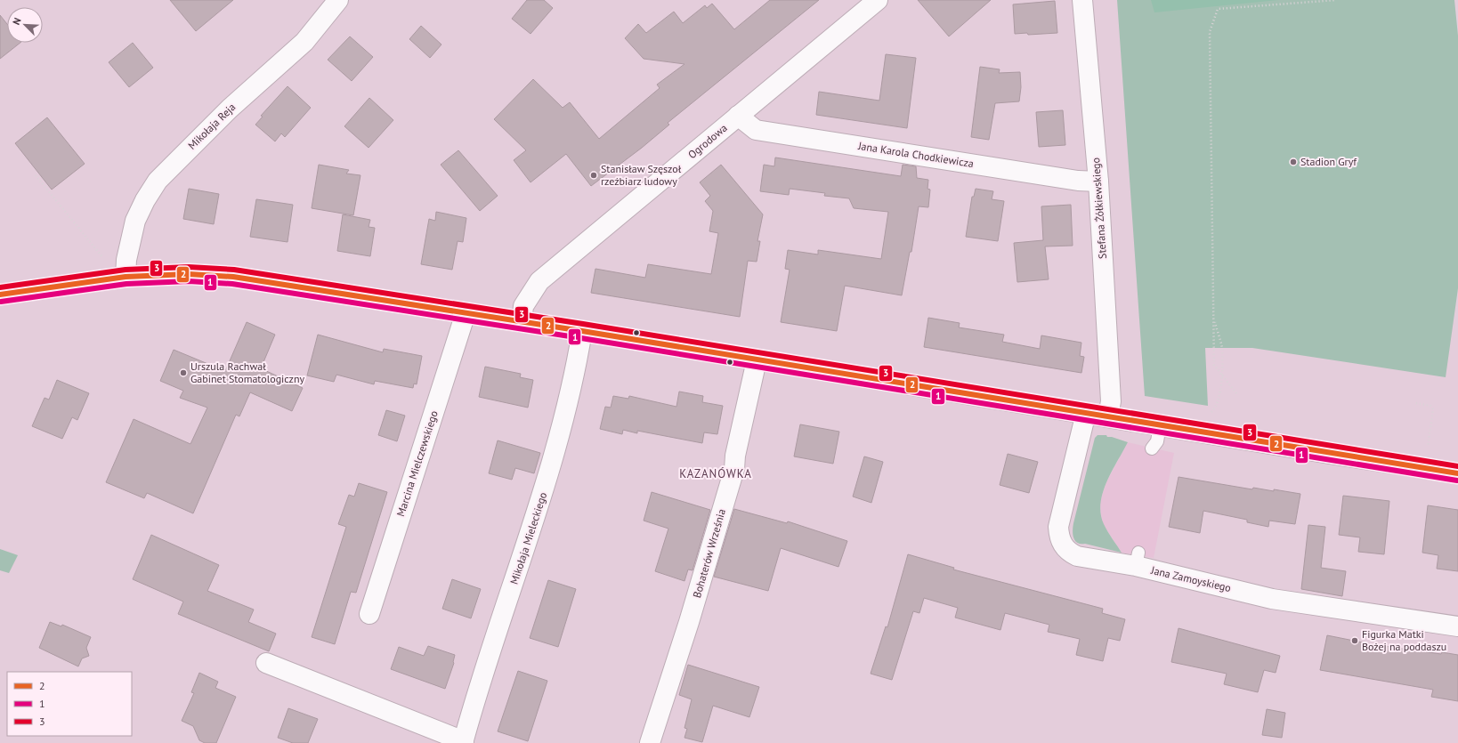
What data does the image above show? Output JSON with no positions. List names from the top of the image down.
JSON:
{
  "streets": {
    "street": [
      "Mikołaja Reja",
      "Ogrodowa",
      "Jana Karola Chodkiewicza",
      "Stefana Żółkiewskiego",
      "Marcina Mielczewskiego",
      "Mikołaja Mieleckiego",
      "Bohaterów Września",
      "Jana Zamoyskiego"
    ]
  },
  "crossings": [
    ["Ogrodowa", "Jana Karola Chodkiewicza"],
    ["Jana Karola Chodkiewicza", "Stefana Żółkiewskiego"]
  ],
  "districts": ["KAZANÓWKA"],
  "places": [
    "Stadion Gryf",
    "Stanisław Szęszoł rzeźbiarz ludowy",
    "Urszula Rachwał Gabinet Stomatologiczny",
    "Figurka Matki Bożej na poddaszu"
  ],
  "lines": ["transit line 3", "transit line 2", "transit line 1"],
  "legend": ["2", "1", "3"],
  "north": "top left"
}
